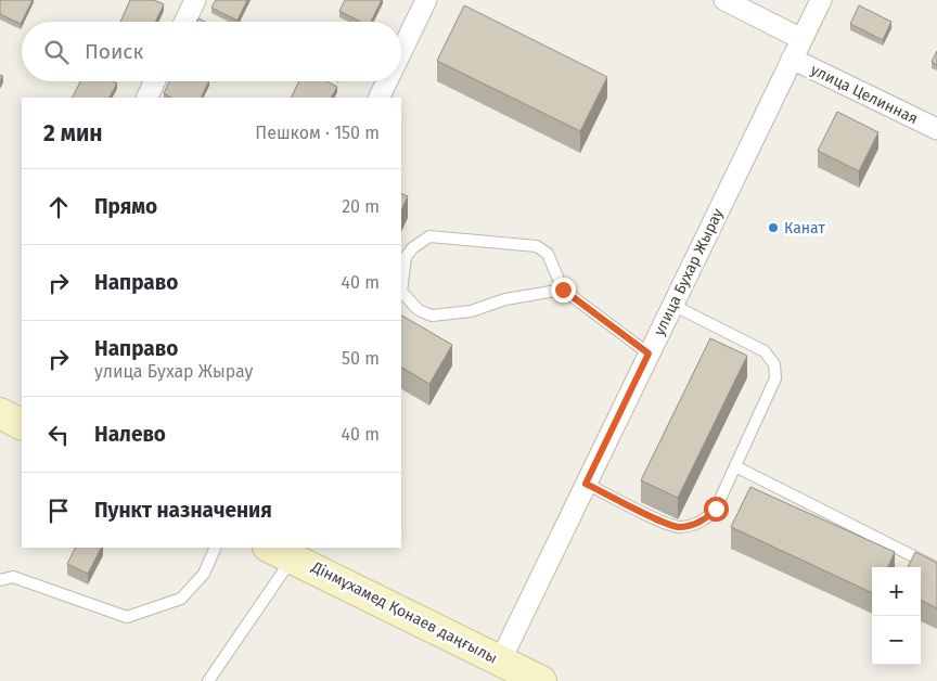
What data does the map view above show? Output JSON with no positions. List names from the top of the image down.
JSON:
{
  "streets": {
    "street": ["улица Целинная", "улица Бухар Жырау", "Дінмұхамед Қонаев даңғылы"]
  },
  "crossings": [
    ["улица Целинная", "улица Бухар Жырау"],
    ["улица Бухар Жырау", "Дінмұхамед Қонаев даңғылы"]
  ],
  "places": ["Канат"],
  "page": {
    "search": "Поиск",
    "heading": ["2 мин", "Пешком · 150 m"],
    "list": [
      ["Прямо", "20 m"],
      ["Направо", "40 m"],
      ["Направо", "улица Бухар Жырау", "50 m"],
      ["Налево", "40 m"],
      "Пункт назначения"
    ],
    "map_buttons": ["+", "−"]
  }
}
